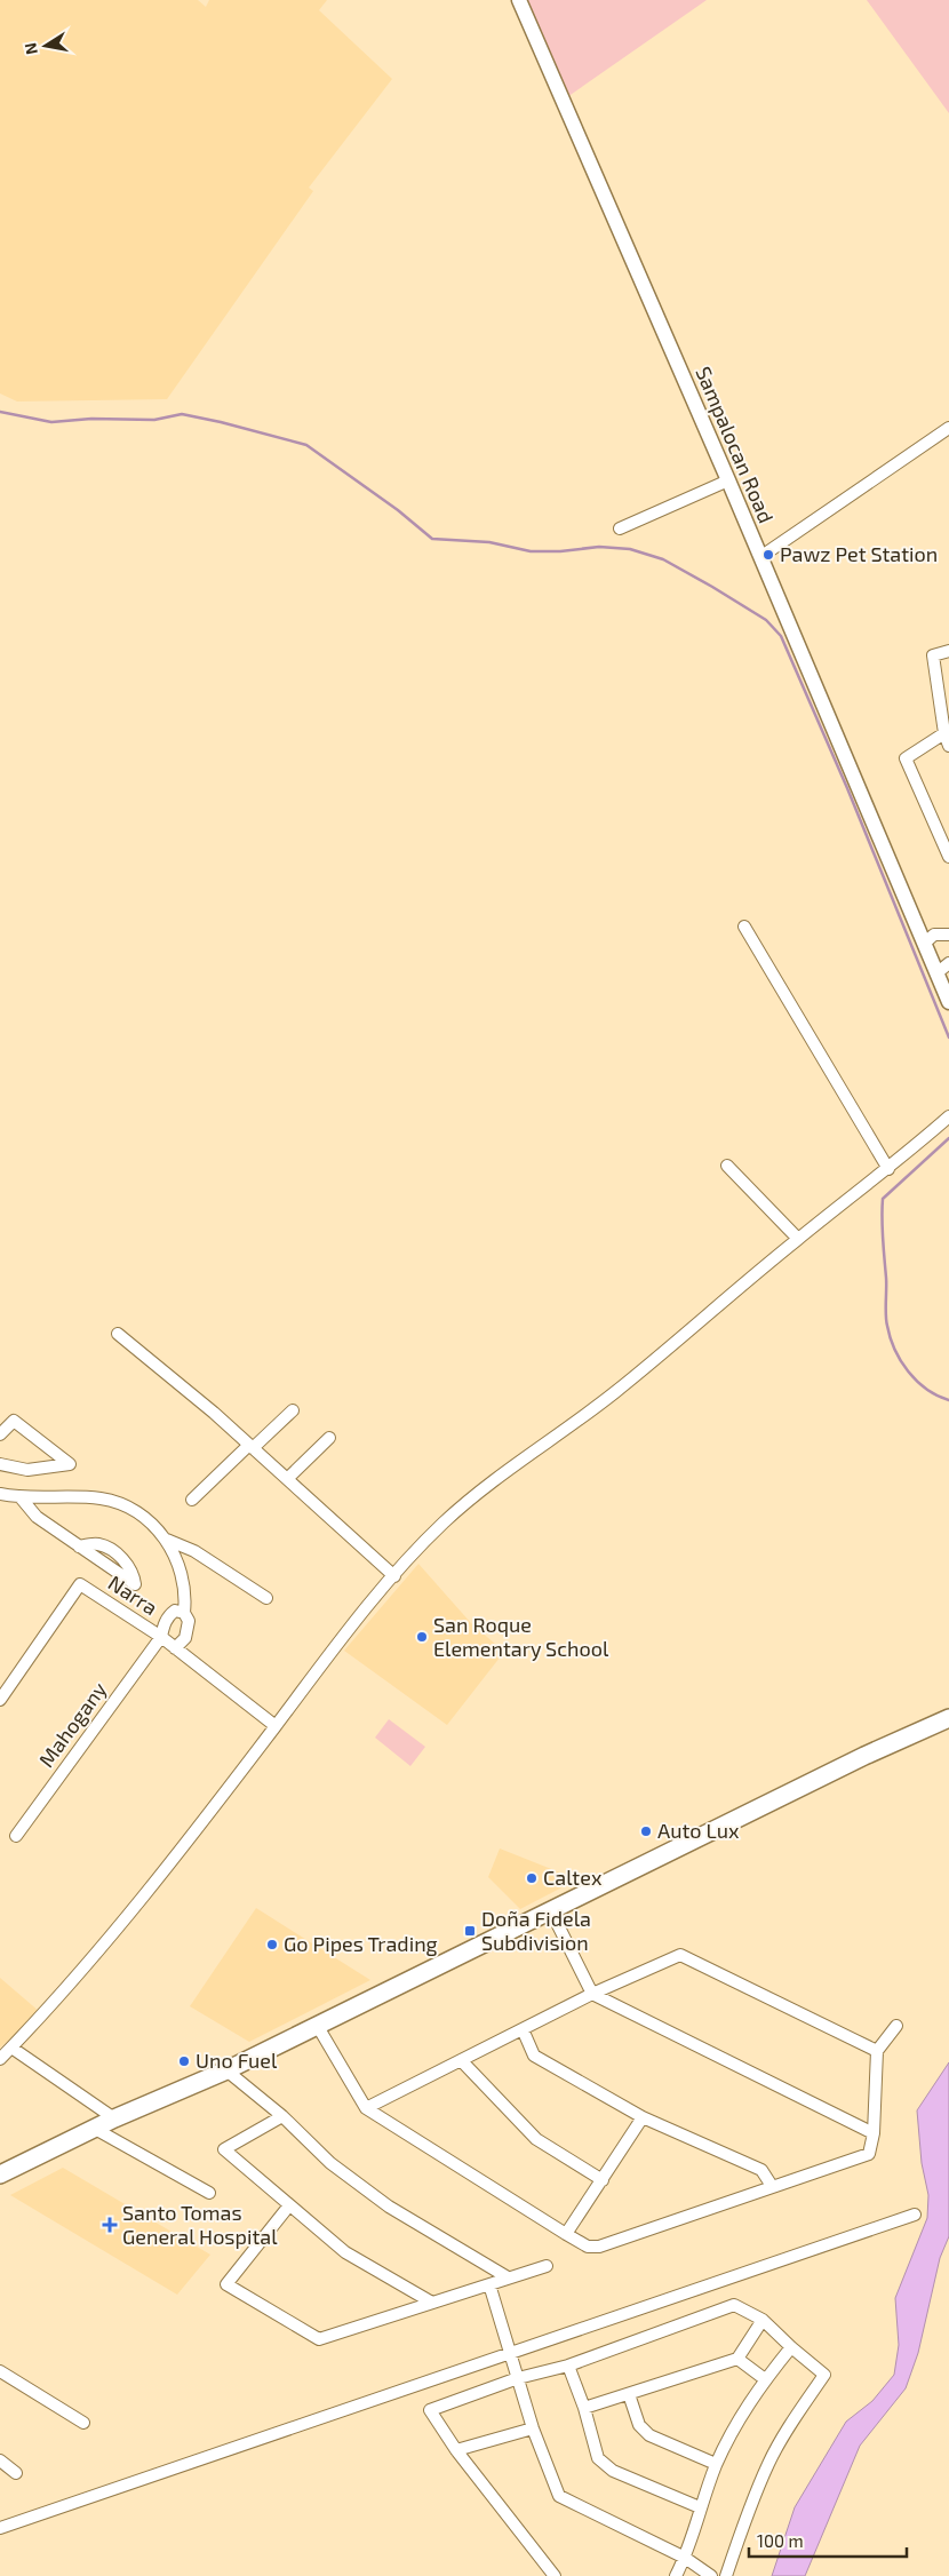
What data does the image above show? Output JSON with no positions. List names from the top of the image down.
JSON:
{
  "streets": {
    "main road": ["Sampalocan Road"],
    "street": ["Narra", "Mahogany"]
  },
  "crossings": [
    ["Narra", "Mahogany"]
  ],
  "places": {
    "other": [
      "Pawz Pet Station",
      "San Roque Elementary School",
      "Auto Lux",
      "Caltex",
      "Go Pipes Trading",
      "Uno Fuel"
    ],
    "transit": ["Doña Fidela Subdivision"],
    "health": ["Santo Tomas General Hospital"]
  },
  "scale_bar": "100 m",
  "north": "left"
}
